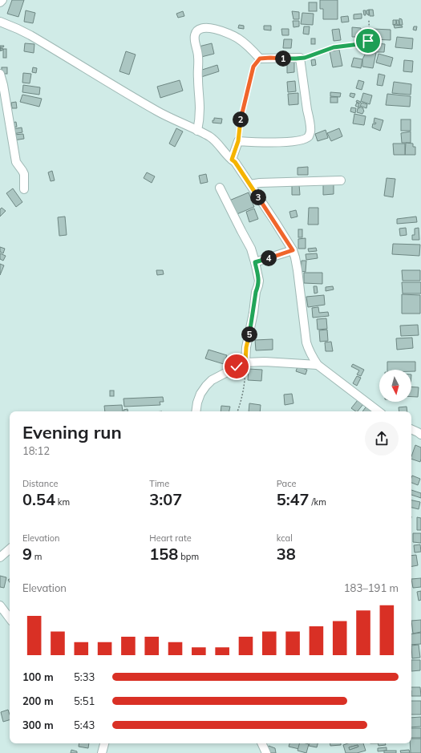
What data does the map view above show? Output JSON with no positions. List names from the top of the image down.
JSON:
{
  "north": "bottom",
  "page": {
    "pins": [
      "1",
      "2",
      "3",
      "4",
      "5"
    ],
    "heading": ["Evening run", "18:12"],
    "stats": [
      ["Distance", "0.54 km"],
      ["Time", "3:07"],
      ["Pace", "5:47 /km"],
      ["Elevation", "9 m"],
      ["Heart rate", "158 bpm"],
      ["kcal", "38"]
    ],
    "chart": ["Elevation", "183–191 m"],
    "list": [
      {
        "name": "100 m",
        "note": "5:33"
      },
      {
        "name": "200 m",
        "note": "5:51"
      },
      {
        "name": "300 m",
        "note": "5:43"
      }
    ]
  }
}
